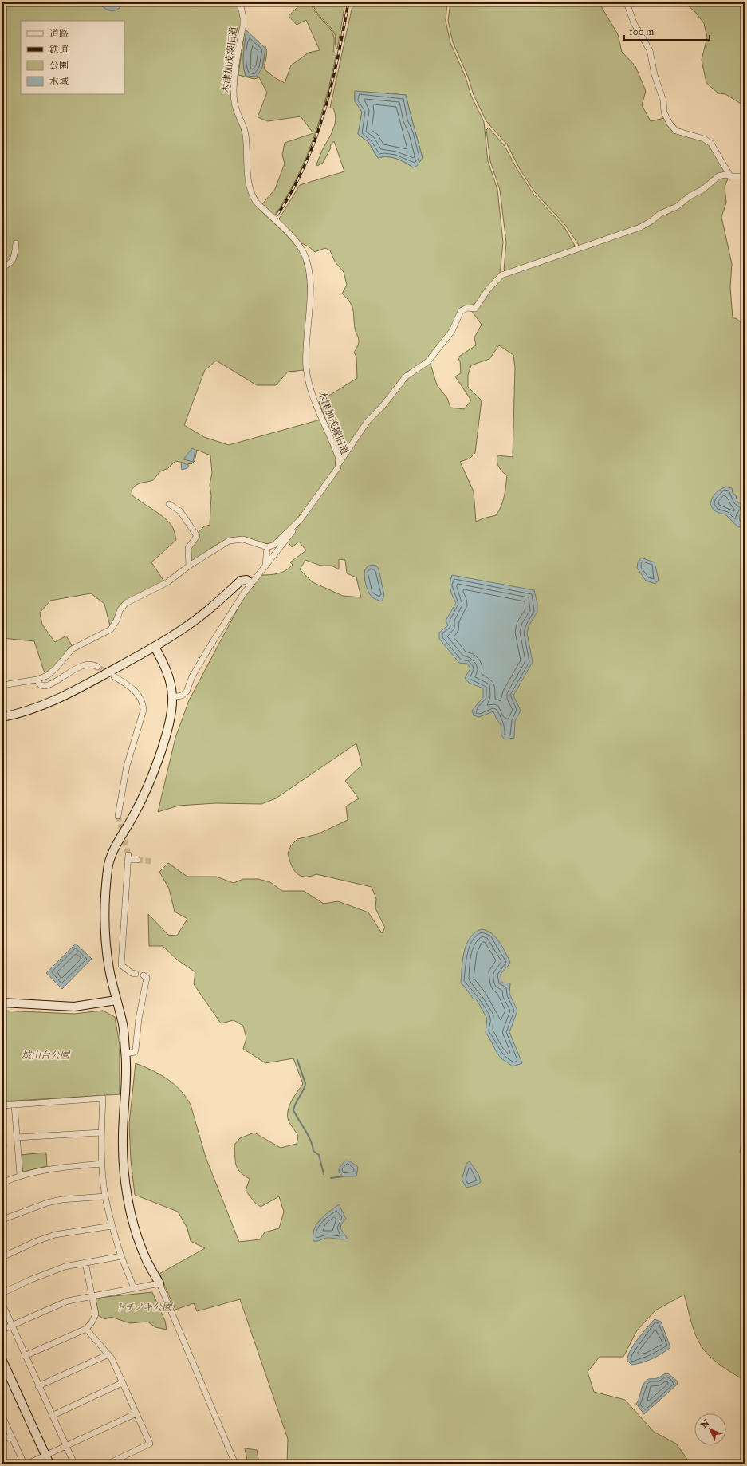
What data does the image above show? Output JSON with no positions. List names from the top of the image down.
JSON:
{
  "streets": {
    "street": ["木津加茂線旧道"]
  },
  "parks": ["城山台公園", "トチノキ公園"],
  "legend": [
    "道路",
    "鉄道",
    "公園",
    "水域"
  ],
  "scale_bar": "100 m",
  "north": "top left"
}
